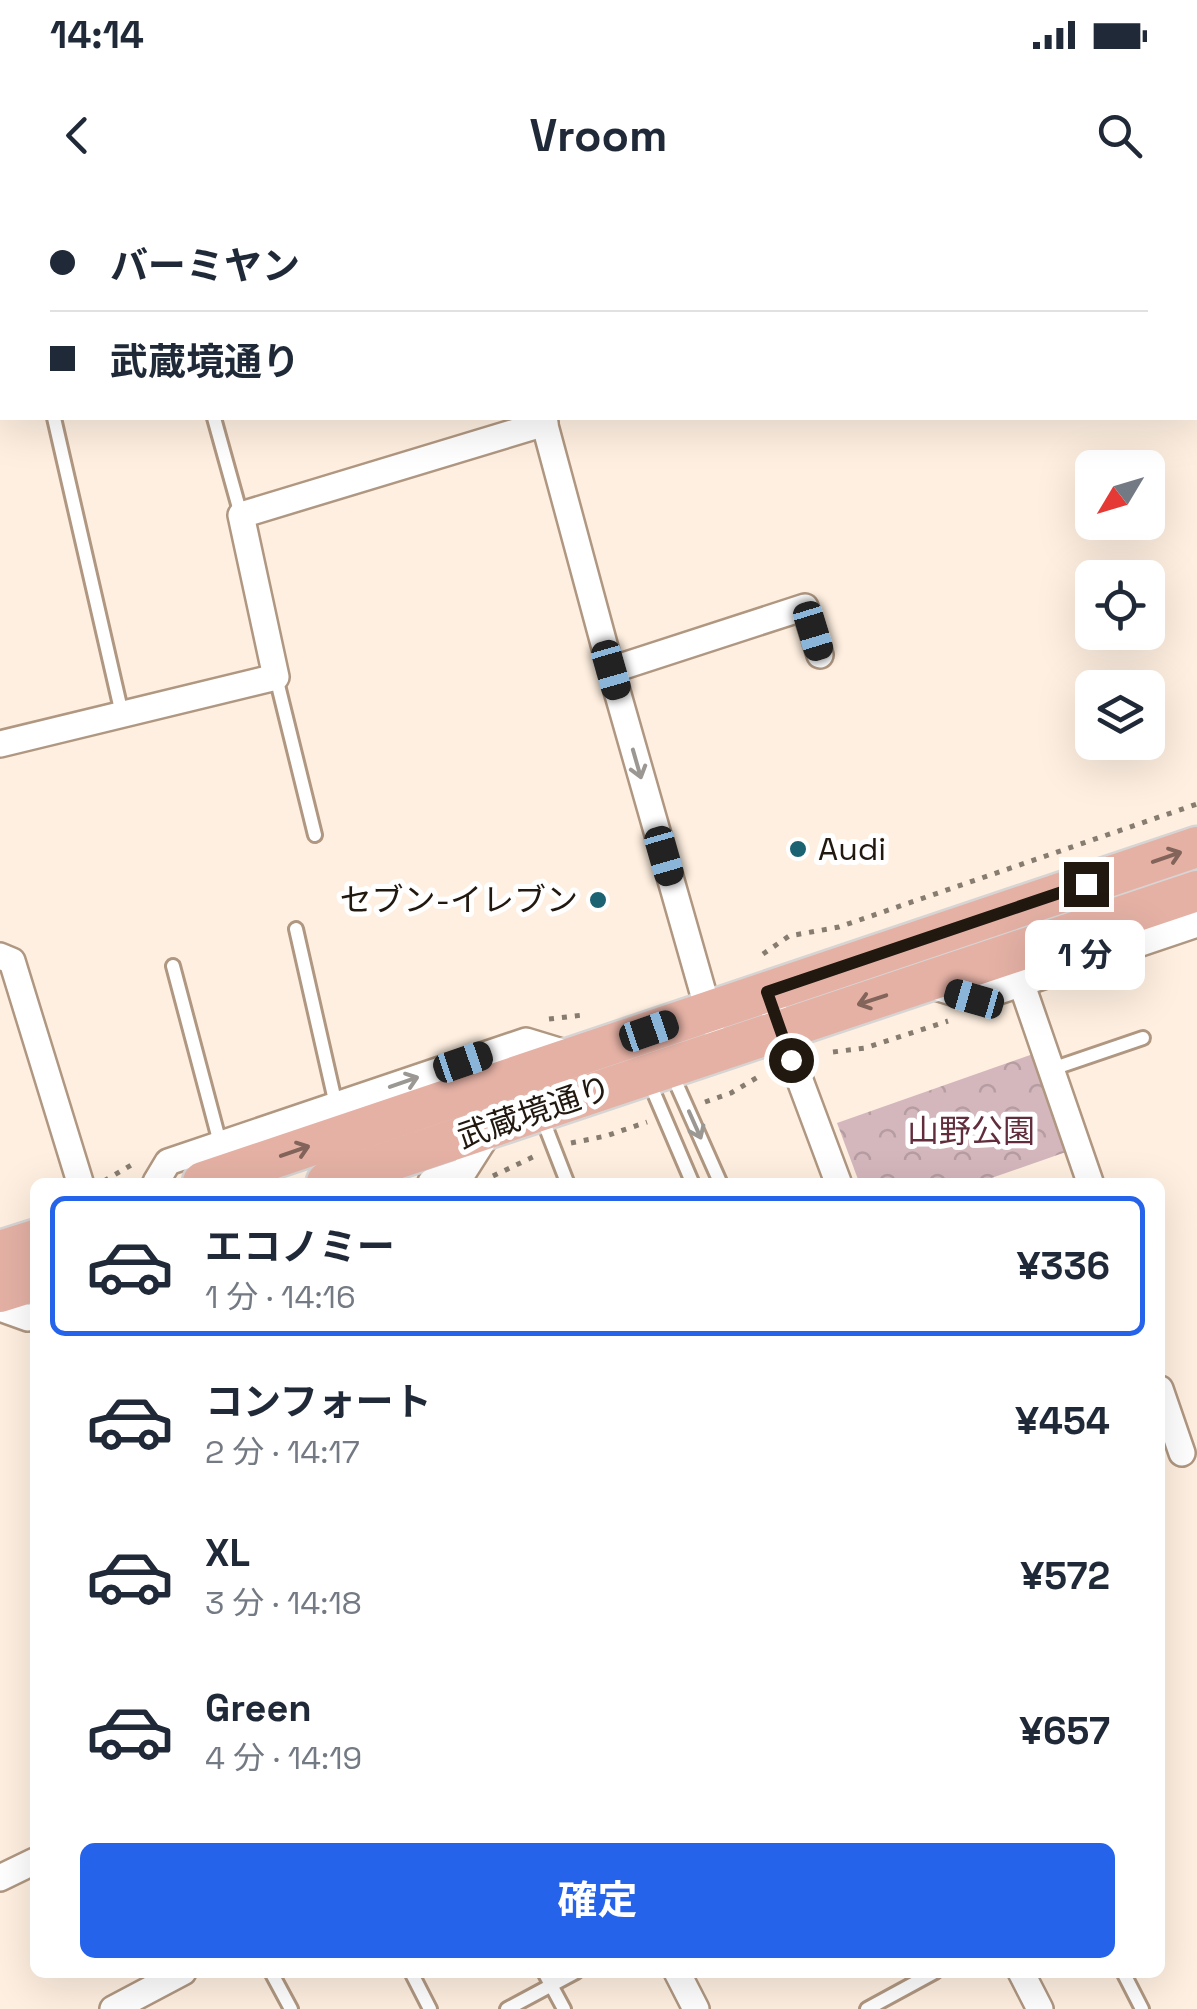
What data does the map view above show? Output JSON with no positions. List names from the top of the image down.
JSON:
{
  "streets": {
    "main road": ["武蔵境通り"]
  },
  "parks": ["山野公園"],
  "places": ["Audi", "セブン-イレブン"],
  "north": "bottom left",
  "page": {
    "status": "14:14",
    "header": "Vroom",
    "banner": ["バーミヤン", "武蔵境通り"],
    "bubble": "1 分",
    "list": [
      {
        "name": "エコノミー",
        "note": "1 分 · 14:16",
        "value": "¥336"
      },
      {
        "name": "コンフォート",
        "note": "2 分 · 14:17",
        "value": "¥454"
      },
      {
        "name": "XL",
        "note": "3 分 · 14:18",
        "value": "¥572"
      },
      {
        "name": "Green",
        "note": "4 分 · 14:19",
        "value": "¥657"
      }
    ],
    "buttons": "確定"
  }
}
